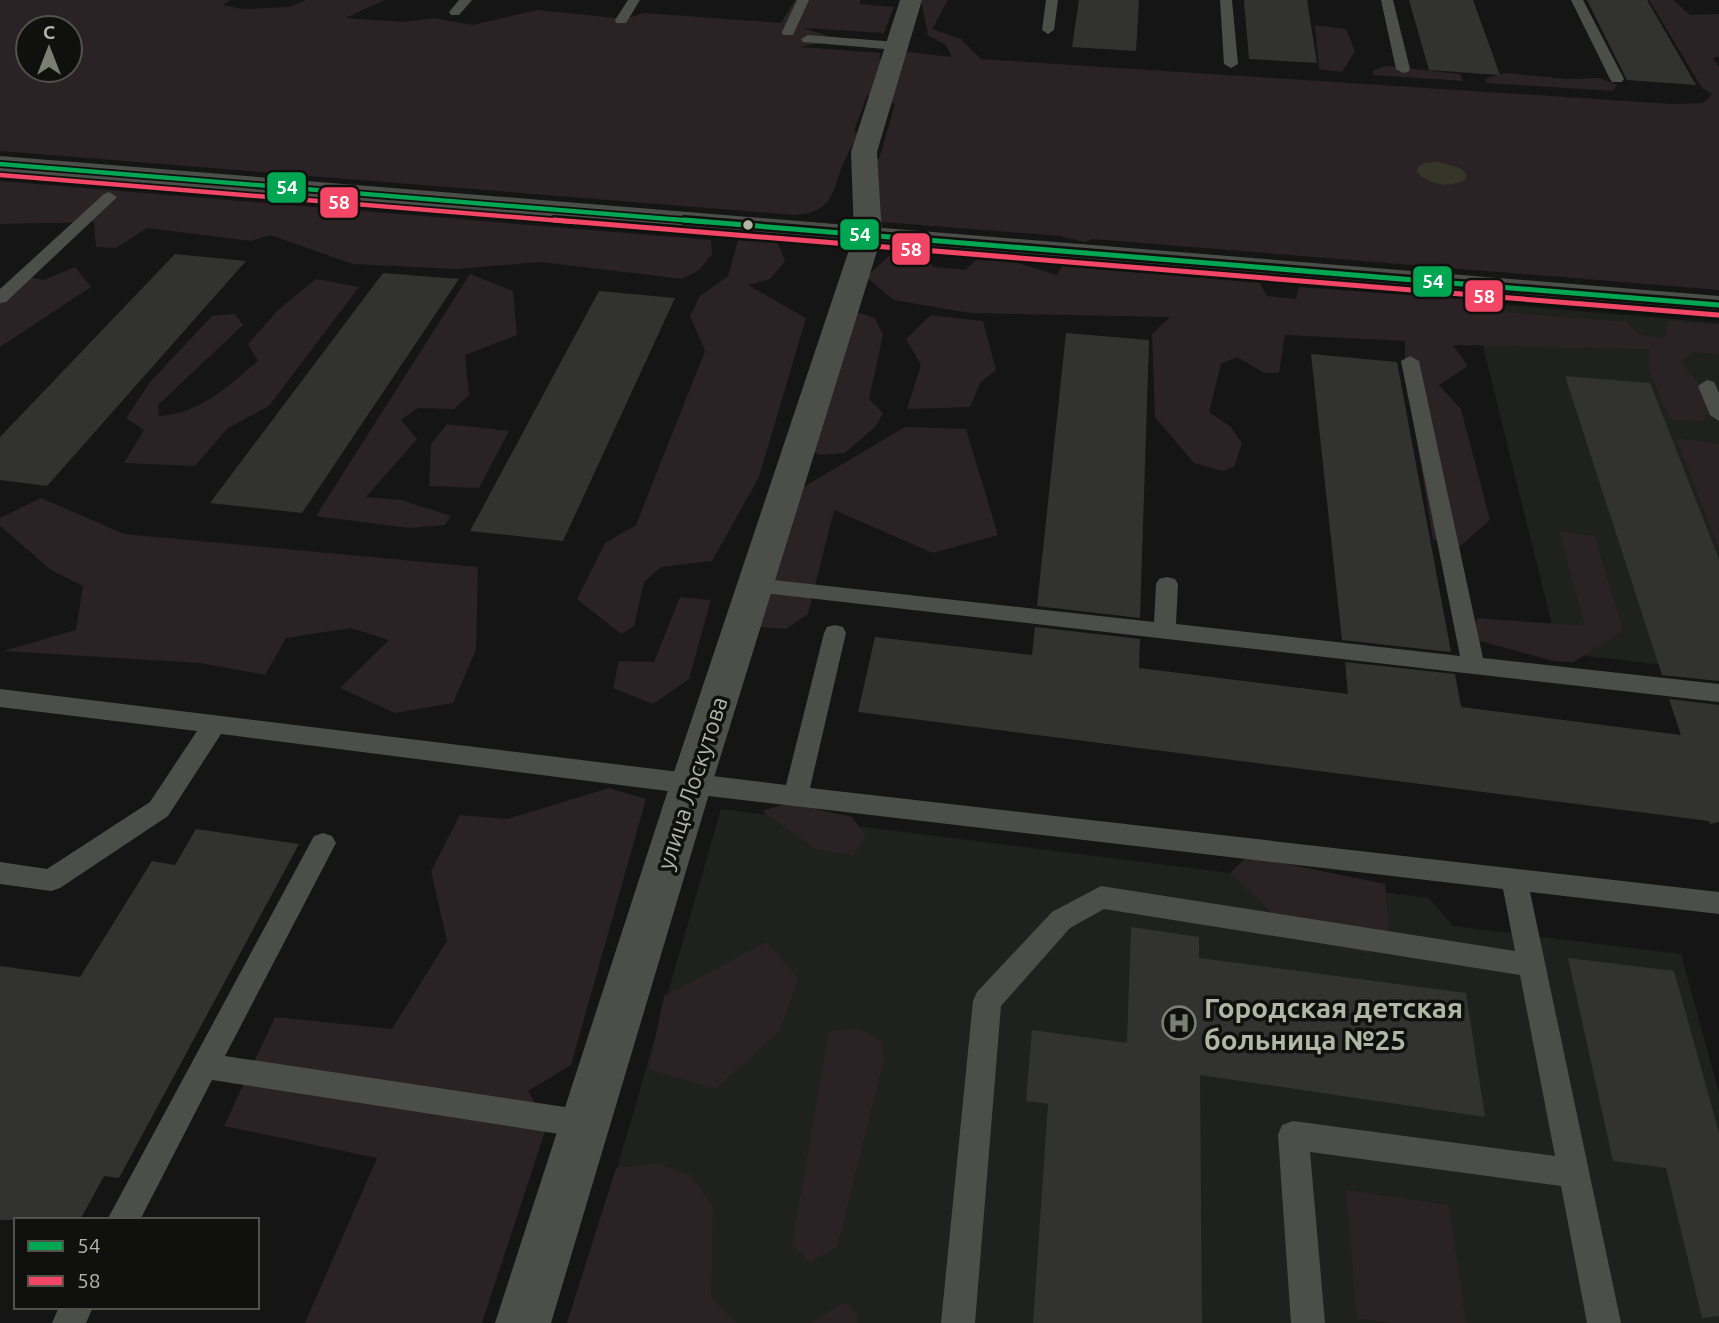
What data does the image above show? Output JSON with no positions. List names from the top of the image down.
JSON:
{
  "streets": {
    "street": ["улица Лоскутова"]
  },
  "places": {
    "hospital": ["Городская детская больница №25"]
  },
  "lines": ["transit line 54", "transit line 58"],
  "legend": ["54", "58"],
  "north": "top"
}
